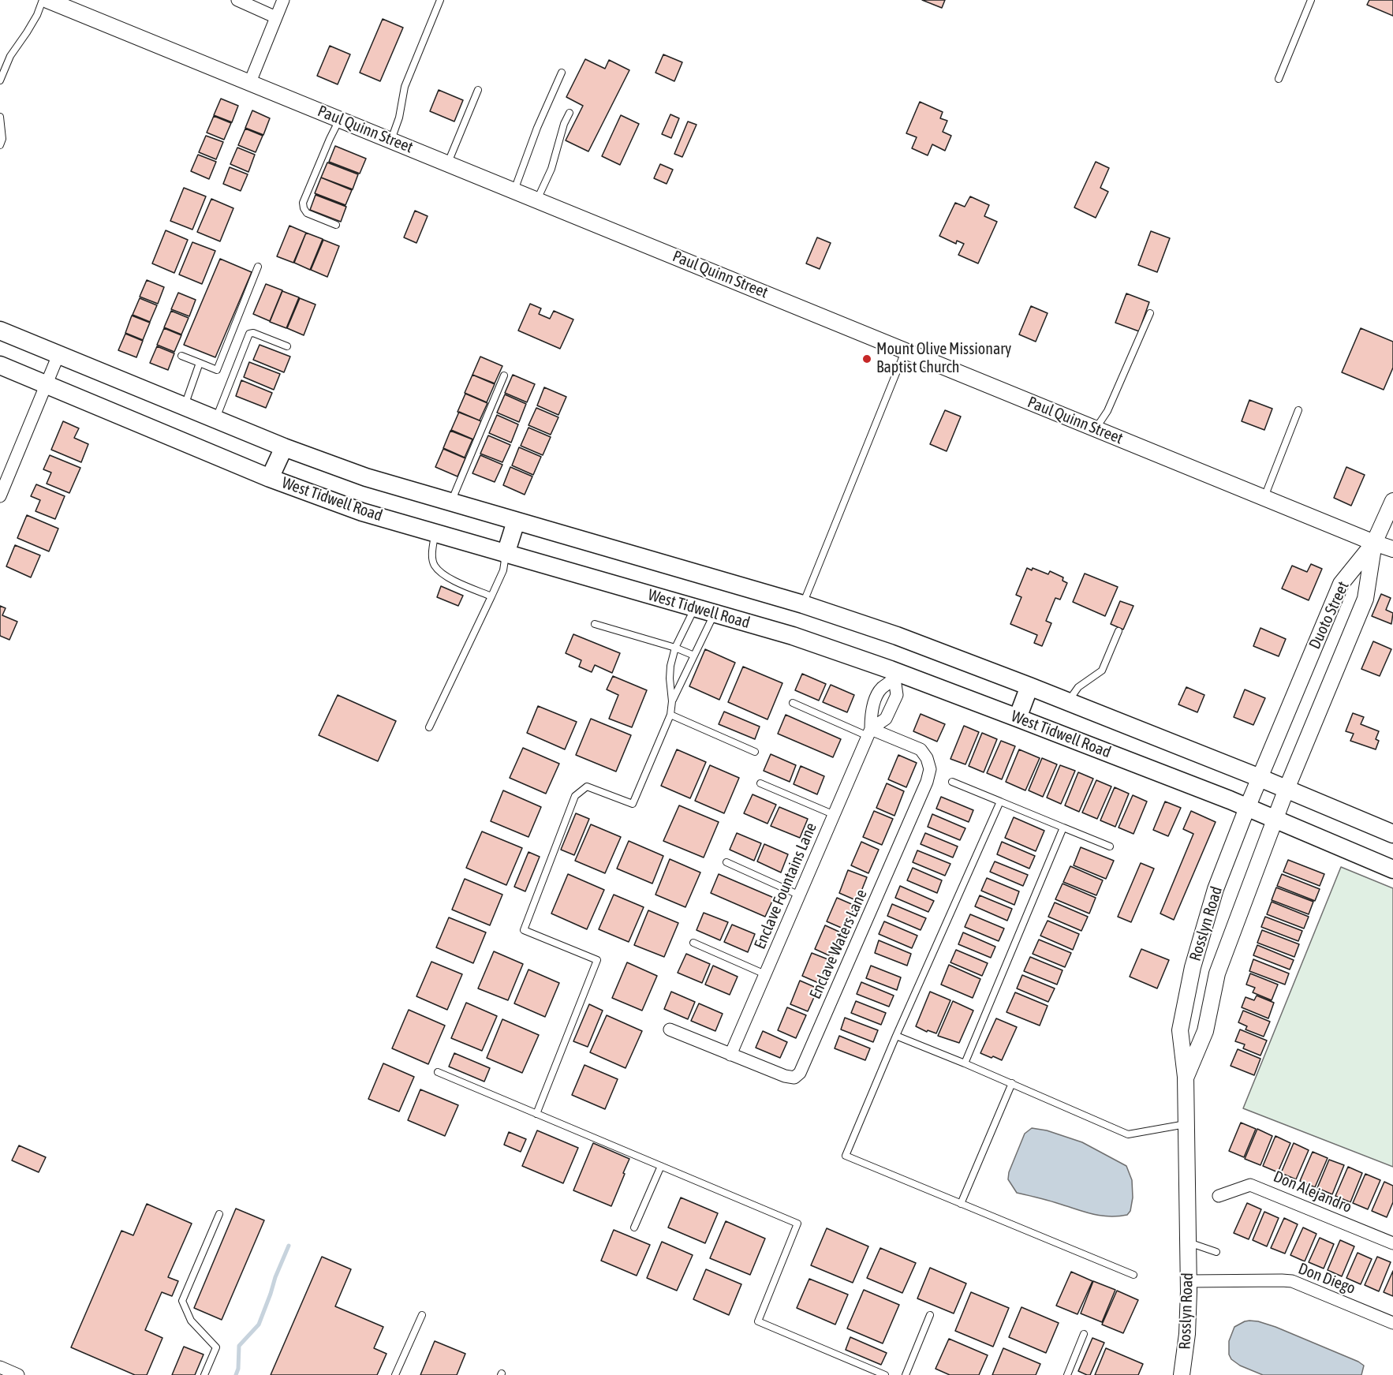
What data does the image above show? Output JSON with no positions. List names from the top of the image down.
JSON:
{
  "streets": {
    "main road": ["West Tidwell Road"],
    "street": [
      "Paul Quinn Street",
      "Duoto Street",
      "Enclave Fountains Lane",
      "Rosslyn Road",
      "Enclave Waters Lane",
      "Don Alejandro",
      "Don Diego"
    ]
  },
  "crossings": [
    ["Paul Quinn Street", "Duoto Street"],
    ["West Tidwell Road", "Duoto Street"],
    ["West Tidwell Road", "Enclave Fountains Lane"],
    ["West Tidwell Road", "Rosslyn Road"],
    ["Duoto Street", "Rosslyn Road"],
    ["Enclave Fountains Lane", "Enclave Waters Lane"],
    ["Rosslyn Road", "Don Diego"]
  ],
  "places": ["Mount Olive Missionary Baptist Church"]
}
